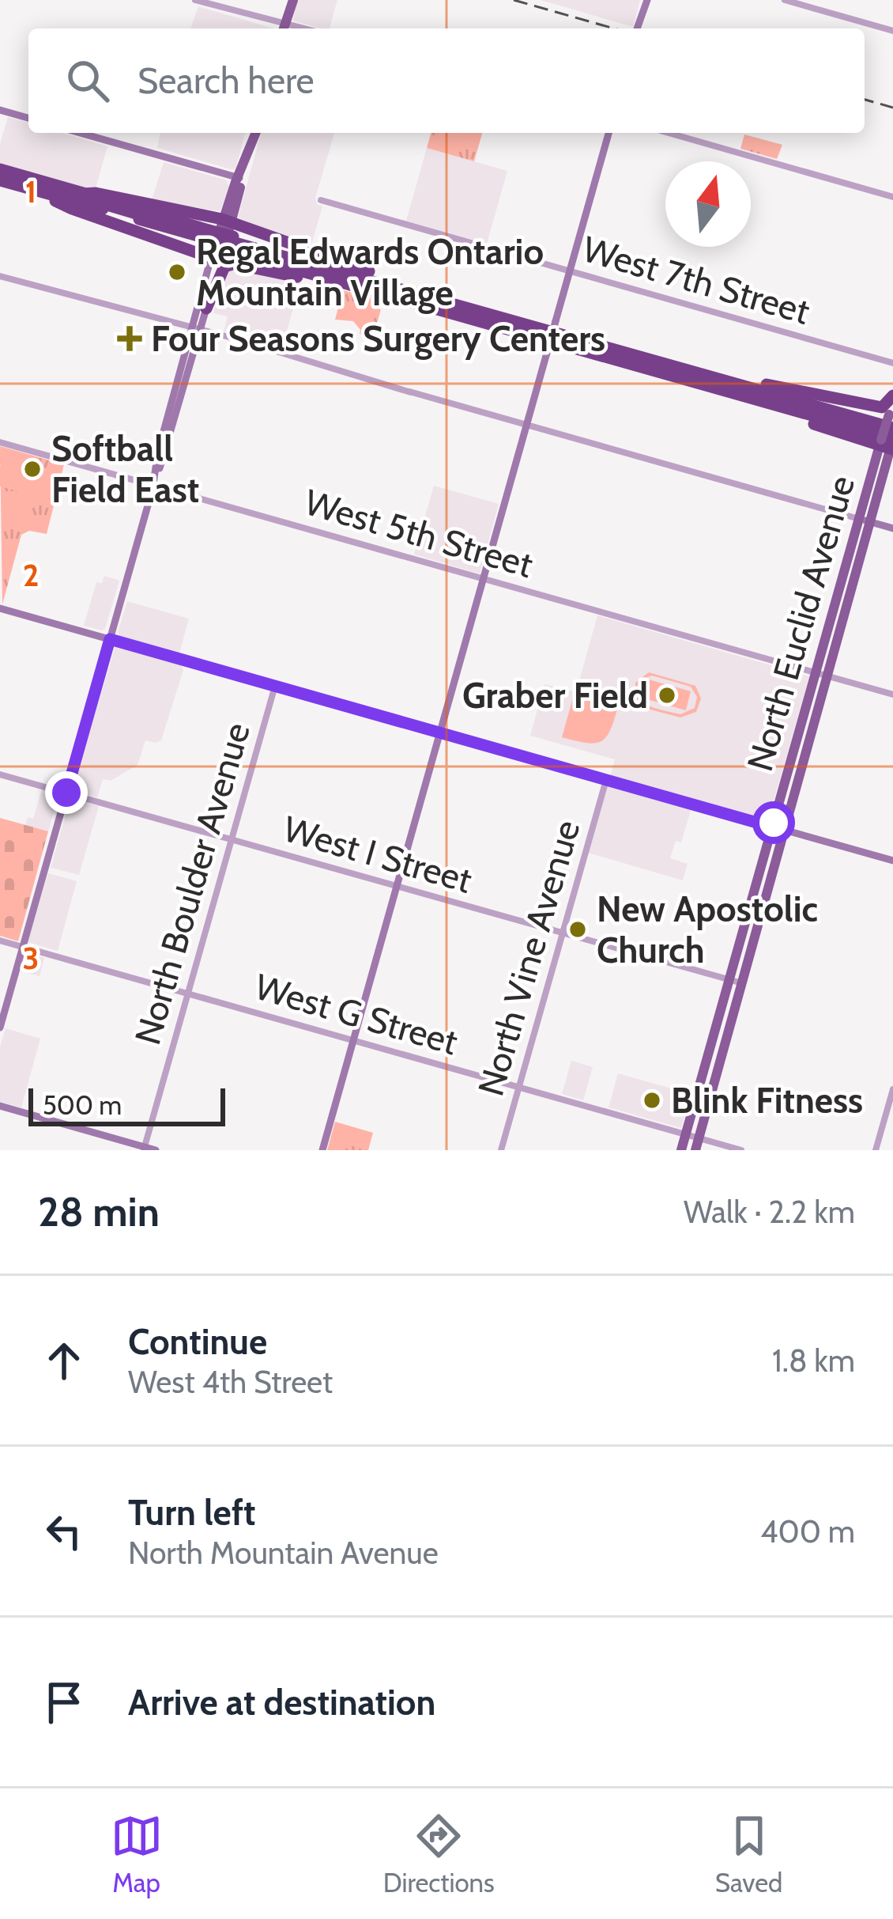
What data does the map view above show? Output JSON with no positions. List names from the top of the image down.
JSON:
{
  "streets": {
    "main road": ["North Euclid Avenue"],
    "street": [
      "West 7th Street",
      "West 5th Street",
      "West I Street",
      "North Boulder Avenue",
      "North Vine Avenue",
      "West G Street"
    ]
  },
  "crossings": [
    ["West 5th Street", "North Euclid Avenue"],
    ["North Euclid Avenue", "West I Street"],
    ["North Euclid Avenue", "West G Street"],
    ["West I Street", "North Boulder Avenue"],
    ["West I Street", "North Vine Avenue"],
    ["North Boulder Avenue", "West G Street"],
    ["North Vine Avenue", "West G Street"]
  ],
  "places": {
    "other": [
      "Regal Edwards Ontario Mountain Village",
      "Softball Field East",
      "Graber Field",
      "New Apostolic Church",
      "Blink Fitness"
    ],
    "health": ["Four Seasons Surgery Centers"]
  },
  "scale_bar": "500 m",
  "north": "top",
  "page": {
    "search": "Search here",
    "scale": "500 m",
    "heading": ["28 min", "Walk · 2.2 km"],
    "list": [
      ["Continue", "West 4th Street", "1.8 km"],
      ["Turn left", "North Mountain Avenue", "400 m"],
      "Arrive at destination"
    ],
    "nav": ["Map", "Directions", "Saved"]
  },
  "grid": {
    "rows": ["1", "2", "3"]
  }
}
